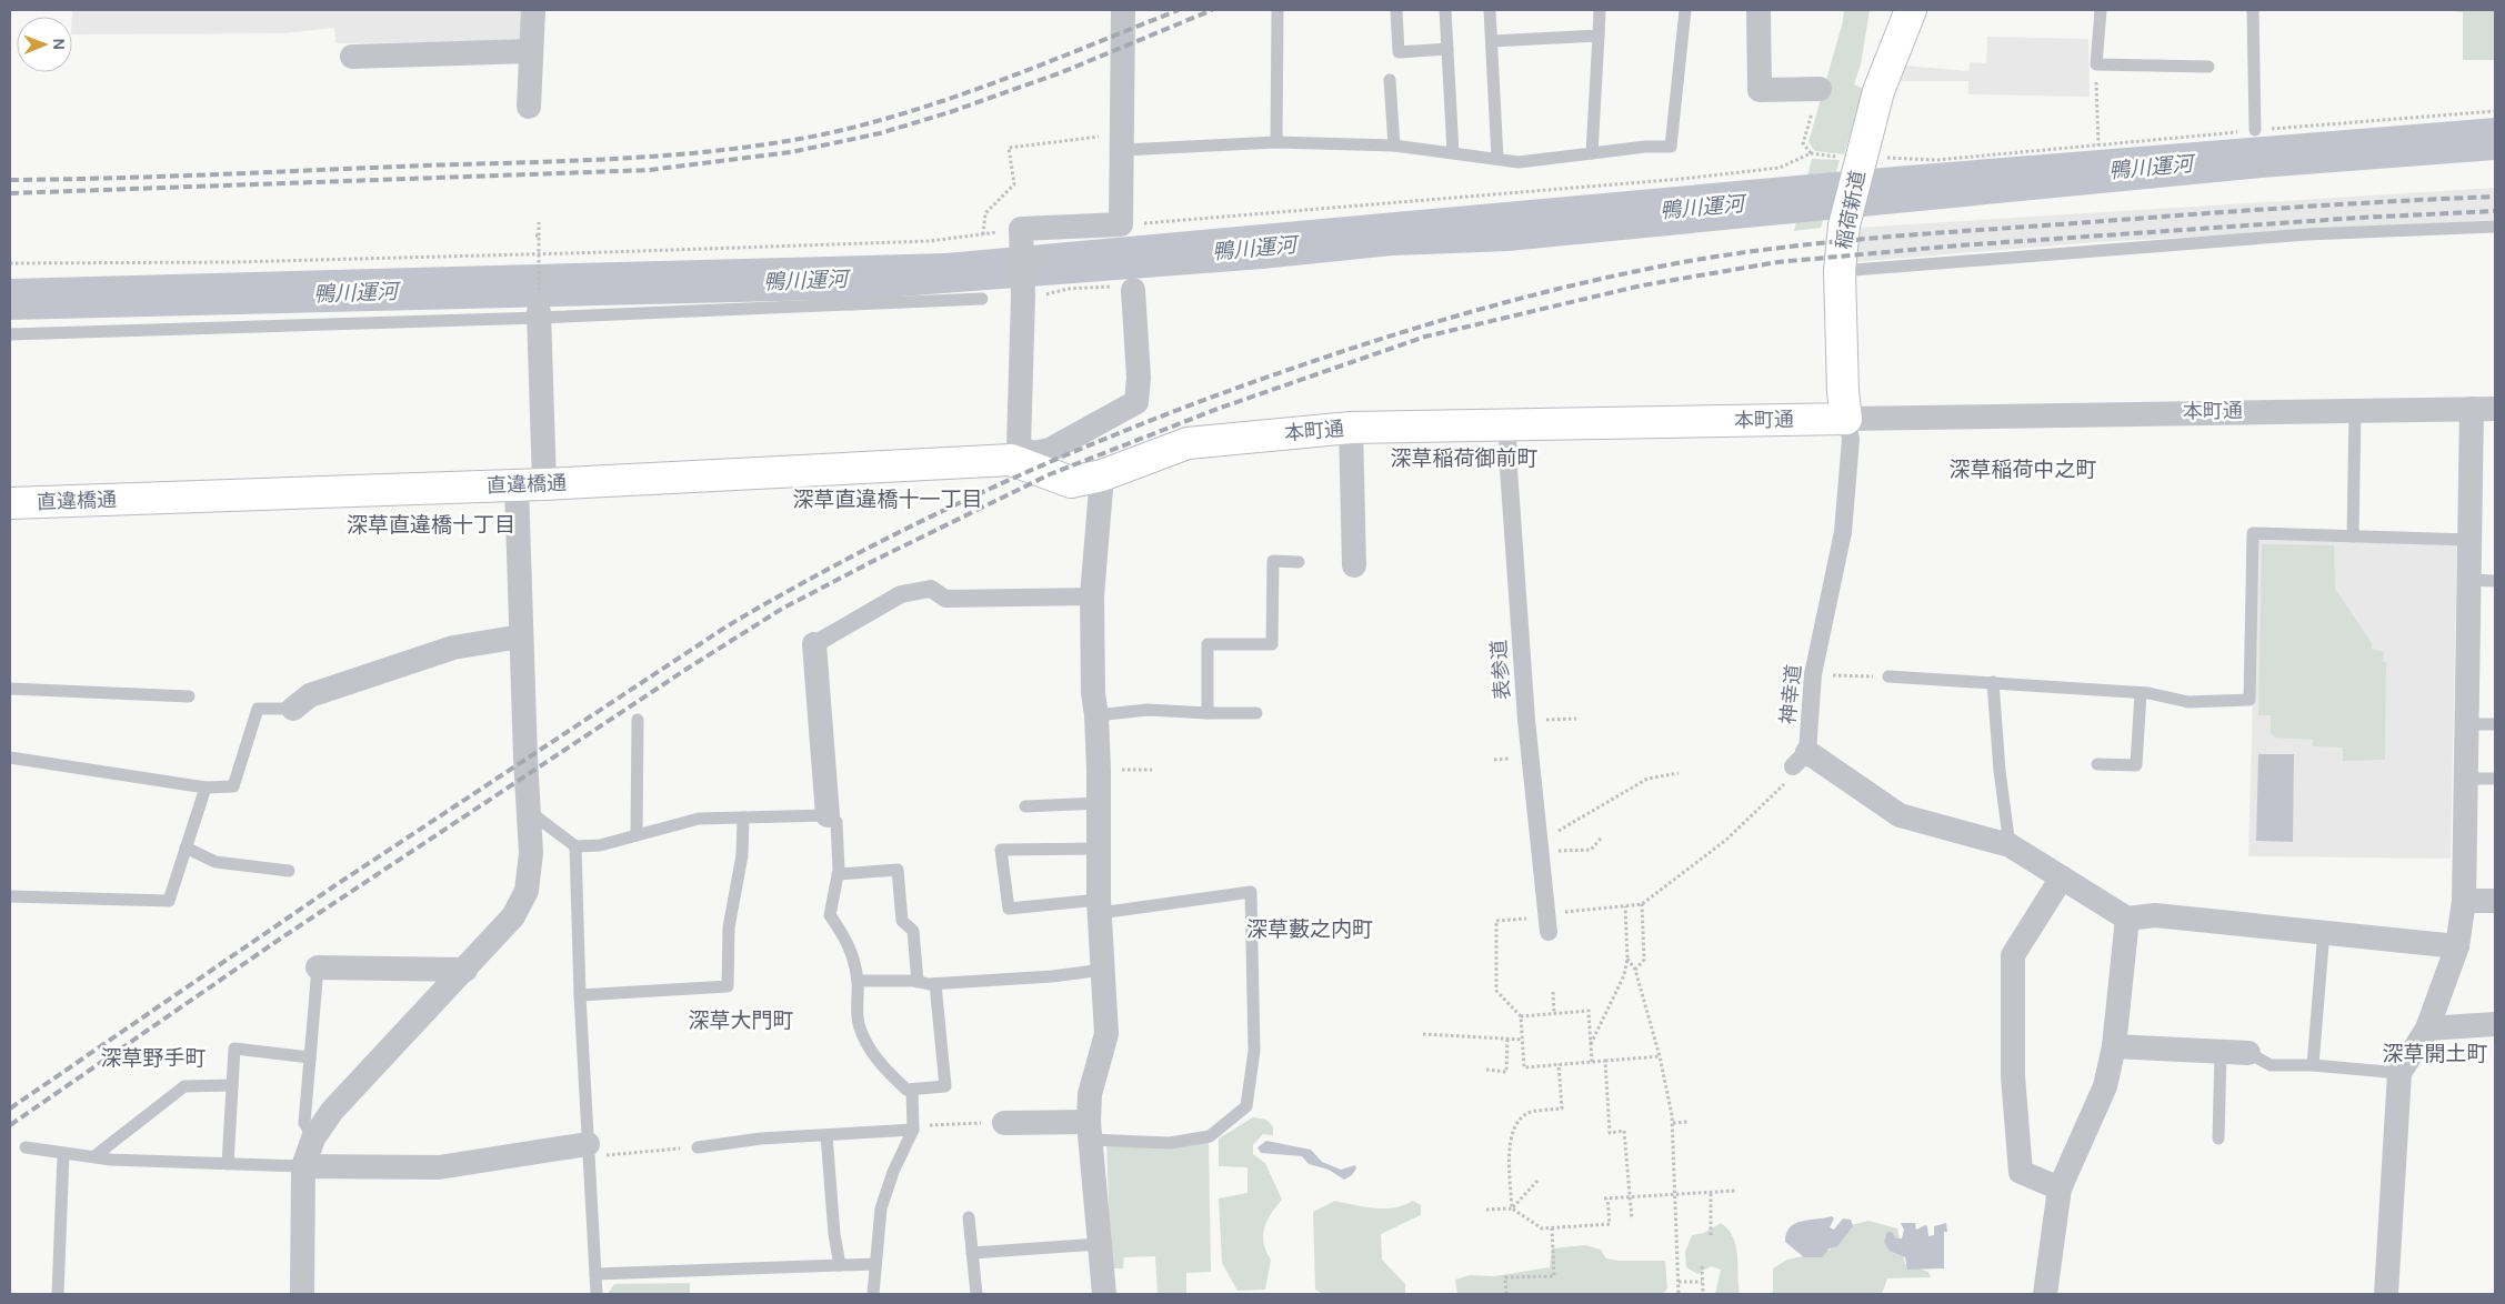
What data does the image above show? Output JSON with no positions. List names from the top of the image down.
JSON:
{
  "streets": {
    "main road": ["稲荷新道", "本町通", "直違橋通"],
    "street": ["表参道", "神幸道"]
  },
  "crossings": [
    ["稲荷新道", "本町通"],
    ["稲荷新道", "神幸道"],
    ["本町通", "直違橋通"],
    ["本町通", "表参道"],
    ["本町通", "神幸道"]
  ],
  "districts": [
    "深草稲荷御前町",
    "深草稲荷中之町",
    "深草直違橋十一丁目",
    "深草直違橋十丁目",
    "深草藪之内町",
    "深草大門町",
    "深草開土町",
    "深草野手町"
  ],
  "water": ["鴨川運河"],
  "north": "right"
}
